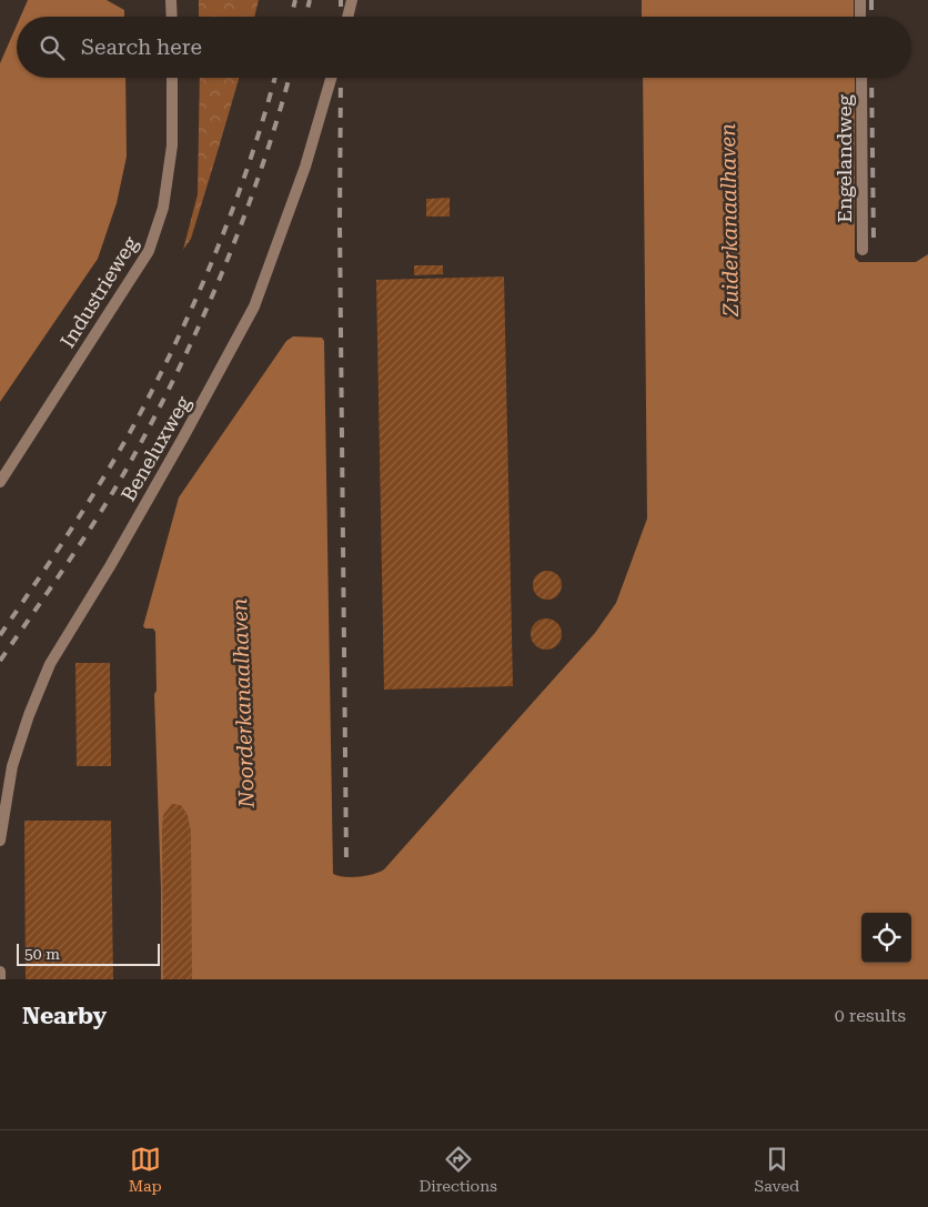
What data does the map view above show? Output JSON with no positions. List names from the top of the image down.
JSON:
{
  "streets": {
    "street": ["Engelandweg", "Industrieweg", "Beneluxweg"]
  },
  "water": ["Zuiderkanaalhaven", "Noorderkanaalhaven"],
  "scale_bar": "50 m",
  "page": {
    "search": "Search here",
    "scale": "50 m",
    "heading": ["Nearby", "0 results"],
    "nav": ["Map", "Directions", "Saved"]
  }
}
